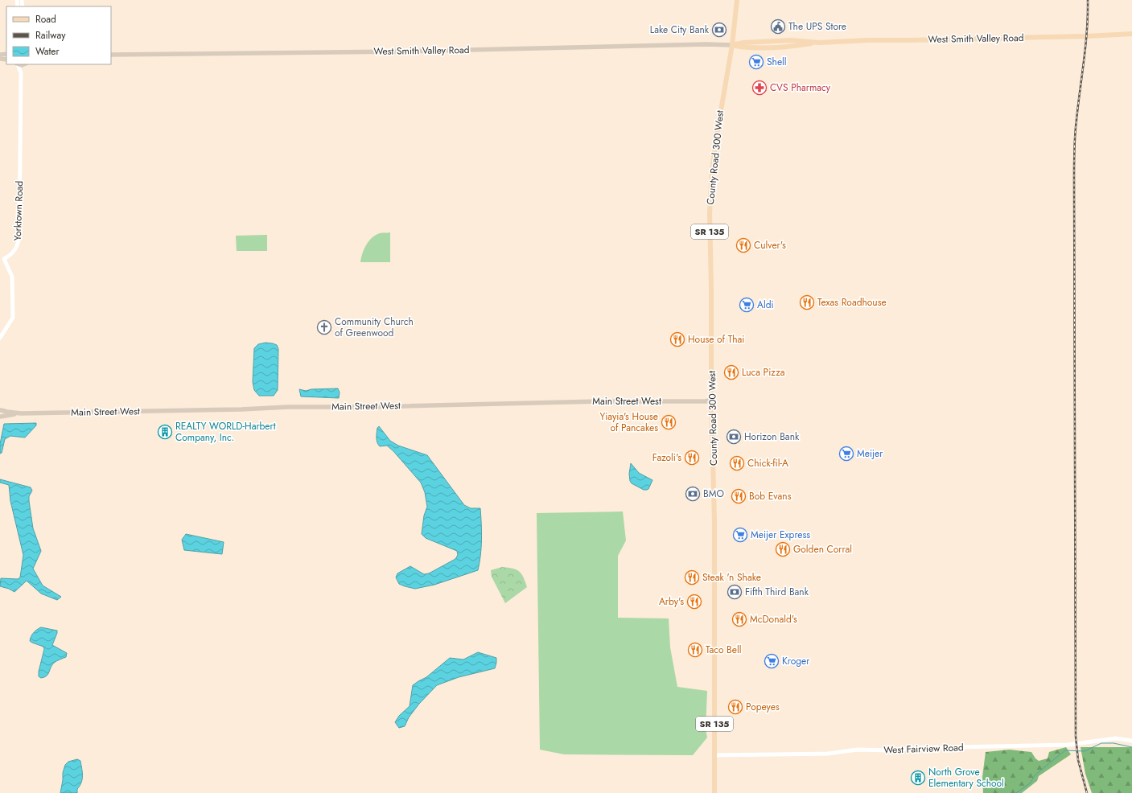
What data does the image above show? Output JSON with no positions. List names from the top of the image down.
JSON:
{
  "streets": {
    "main road": [
      "West Smith Valley Road",
      "County Road 300 West",
      "SR 135",
      "Main Street West"
    ],
    "street": ["Yorktown Road", "West Fairview Road"]
  },
  "crossings": [
    ["West Smith Valley Road", "County Road 300 West"],
    ["West Smith Valley Road", "SR 135"],
    ["County Road 300 West", "SR 135"],
    ["County Road 300 West", "Main Street West"],
    ["County Road 300 West", "West Fairview Road"]
  ],
  "places": {
    "public building": ["The UPS Store"],
    "bank": [
      "Lake City Bank",
      "Horizon Bank",
      "BMO",
      "Fifth Third Bank"
    ],
    "supermarket": [
      "Shell",
      "Aldi",
      "Meijer",
      "Meijer Express",
      "Kroger"
    ],
    "pharmacy": ["CVS Pharmacy"],
    "restaurant": [
      "Culver's",
      "Texas Roadhouse",
      "House of Thai",
      "Luca Pizza",
      "Yiayia's House of Pancakes",
      "Fazoli's",
      "Chick-fil-A",
      "Bob Evans",
      "Golden Corral",
      "Steak 'n Shake",
      "Arby's",
      "McDonald's",
      "Taco Bell",
      "Popeyes"
    ],
    "church": ["Community Church of Greenwood"],
    "building": ["REALTY WORLD-Harbert Company, Inc.", "North Grove Elementary School"]
  },
  "legend": ["Road", "Railway", "Water"]
}
